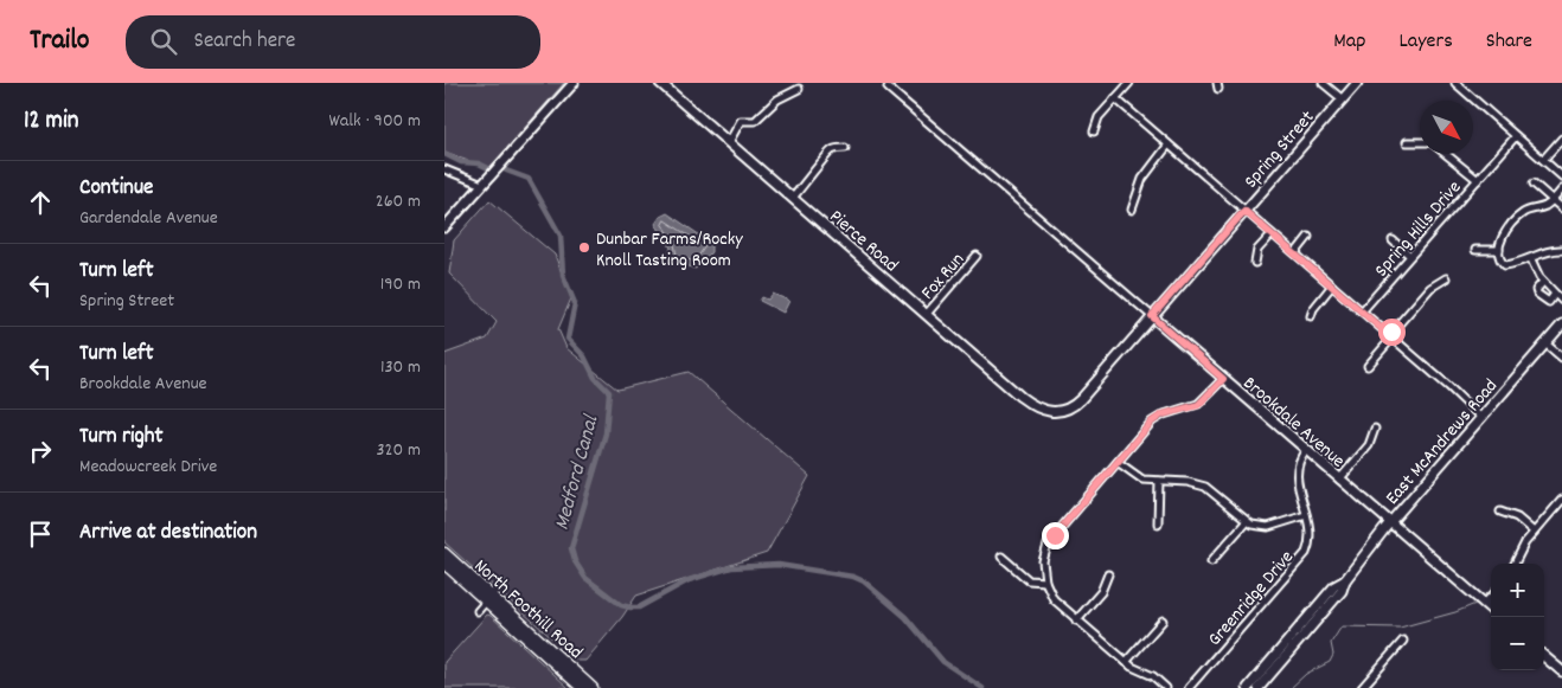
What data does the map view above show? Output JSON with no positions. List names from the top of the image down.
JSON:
{
  "streets": {
    "main road": ["North Foothill Road"],
    "street": [
      "Spring Street",
      "Spring Hills Drive",
      "Pierce Road",
      "Fox Run",
      "Brookdale Avenue",
      "East McAndrews Road",
      "Greenridge Drive"
    ]
  },
  "crossings": [
    ["Spring Street", "Pierce Road"],
    ["Spring Street", "Brookdale Avenue"],
    ["Pierce Road", "Fox Run"],
    ["Brookdale Avenue", "East McAndrews Road"],
    ["Brookdale Avenue", "Greenridge Drive"]
  ],
  "water": ["Medford Canal"],
  "places": ["Dunbar Farms/Rocky Knoll Tasting Room"],
  "north": "bottom right",
  "page": {
    "header": "Trailo",
    "search": "Search here",
    "nav": ["Map", "Layers", "Share"],
    "heading": ["12 min", "Walk · 900 m"],
    "list": [
      ["Continue", "Gardendale Avenue", "260 m"],
      ["Turn left", "Spring Street", "190 m"],
      ["Turn left", "Brookdale Avenue", "130 m"],
      ["Turn right", "Meadowcreek Drive", "320 m"],
      "Arrive at destination"
    ],
    "map_buttons": ["+", "−"]
  }
}
